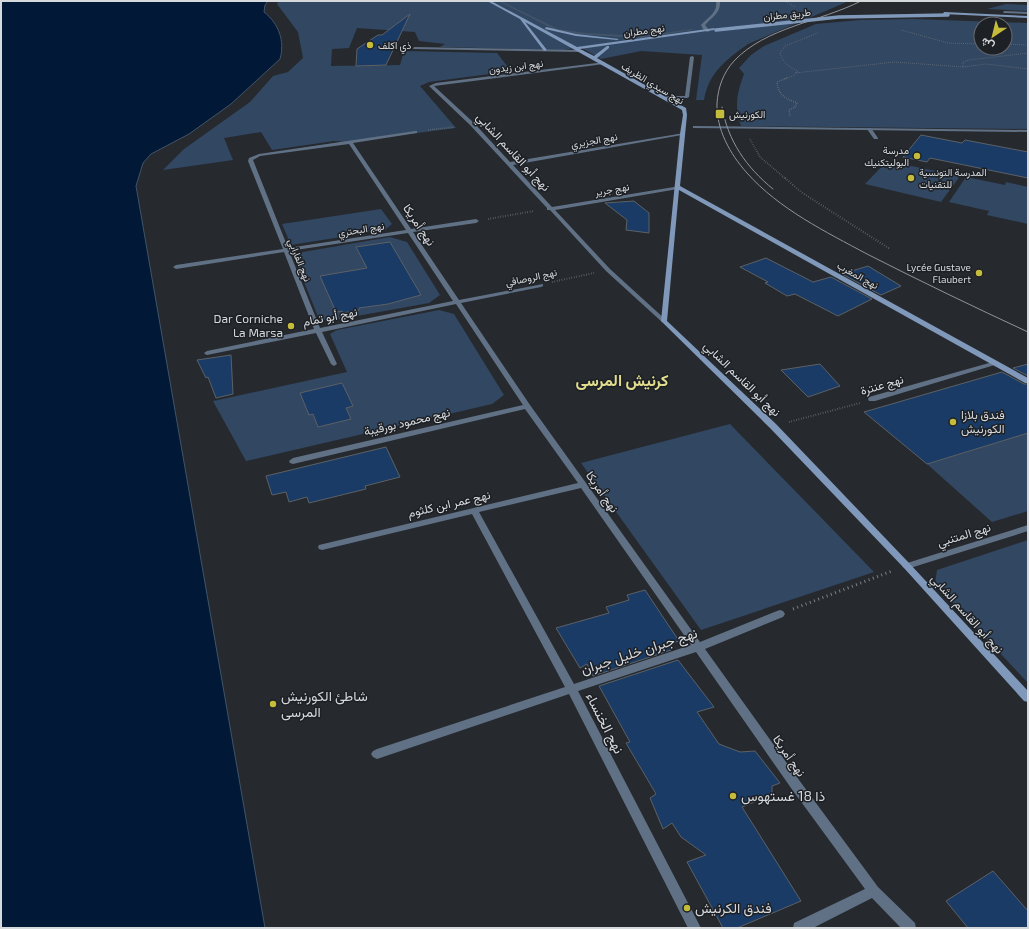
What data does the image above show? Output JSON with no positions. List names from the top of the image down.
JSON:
{
  "streets": {
    "street": [
      "طريق مطران",
      "نهج مطران",
      "نهج ابن زيدون",
      "نهج سيدي الظريف",
      "نهج الجزيري",
      "نهج أبو القاسم الشابي",
      "نهج جرير",
      "نهج أمريكا",
      "نهج البحتري",
      "نهج الفارابي",
      "نهج المغرب",
      "نهج الروصافي",
      "نهج أبو تمام",
      "نهج عنترة",
      "نهج محمود بورقيبة",
      "نهج عمر ابن كلثوم",
      "نهج المتنبي",
      "نهج جبران خليل جبران",
      "نهج الخنساء"
    ]
  },
  "crossings": [
    ["طريق مطران", "نهج مطران"],
    ["نهج مطران", "نهج سيدي الظريف"],
    ["نهج ابن زيدون", "نهج سيدي الظريف"],
    ["نهج ابن زيدون", "نهج أبو القاسم الشابي"],
    ["نهج سيدي الظريف", "نهج الجزيري"],
    ["نهج سيدي الظريف", "نهج أبو القاسم الشابي"],
    ["نهج سيدي الظريف", "نهج جرير"],
    ["نهج سيدي الظريف", "نهج المغرب"],
    ["نهج الجزيري", "نهج أبو القاسم الشابي"],
    ["نهج أبو القاسم الشابي", "نهج جرير"],
    ["نهج أبو القاسم الشابي", "نهج الروصافي"],
    ["نهج أبو القاسم الشابي", "نهج عنترة"],
    ["نهج أبو القاسم الشابي", "نهج المتنبي"],
    ["نهج جرير", "نهج المغرب"],
    ["نهج أمريكا", "نهج البحتري"],
    ["نهج أمريكا", "نهج الفارابي"],
    ["نهج أمريكا", "نهج الروصافي"],
    ["نهج أمريكا", "نهج أبو تمام"],
    ["نهج أمريكا", "نهج محمود بورقيبة"],
    ["نهج أمريكا", "نهج عمر ابن كلثوم"],
    ["نهج أمريكا", "نهج جبران خليل جبران"],
    ["نهج البحتري", "نهج الفارابي"],
    ["نهج الفارابي", "نهج أبو تمام"],
    ["نهج المغرب", "نهج عنترة"],
    ["نهج الروصافي", "نهج أبو تمام"],
    ["نهج عمر ابن كلثوم", "نهج الخنساء"],
    ["نهج جبران خليل جبران", "نهج الخنساء"]
  ],
  "districts": ["كرنيش المرسى"],
  "places": {
    "other": [
      "ذي اكلف",
      "مدرسة البوليتكنيك",
      "المدرسة التونسية للتقنيات",
      "Lycée Gustave Flaubert",
      "Dar Corniche La Marsa",
      "فندق بلازا الكورنيش",
      "شاطئ الكورنيش المرسى",
      "ذا 18 غستهوس",
      "فندق الكرنيش"
    ],
    "transit": ["الكورنيش"]
  },
  "north": "bottom left"
}
